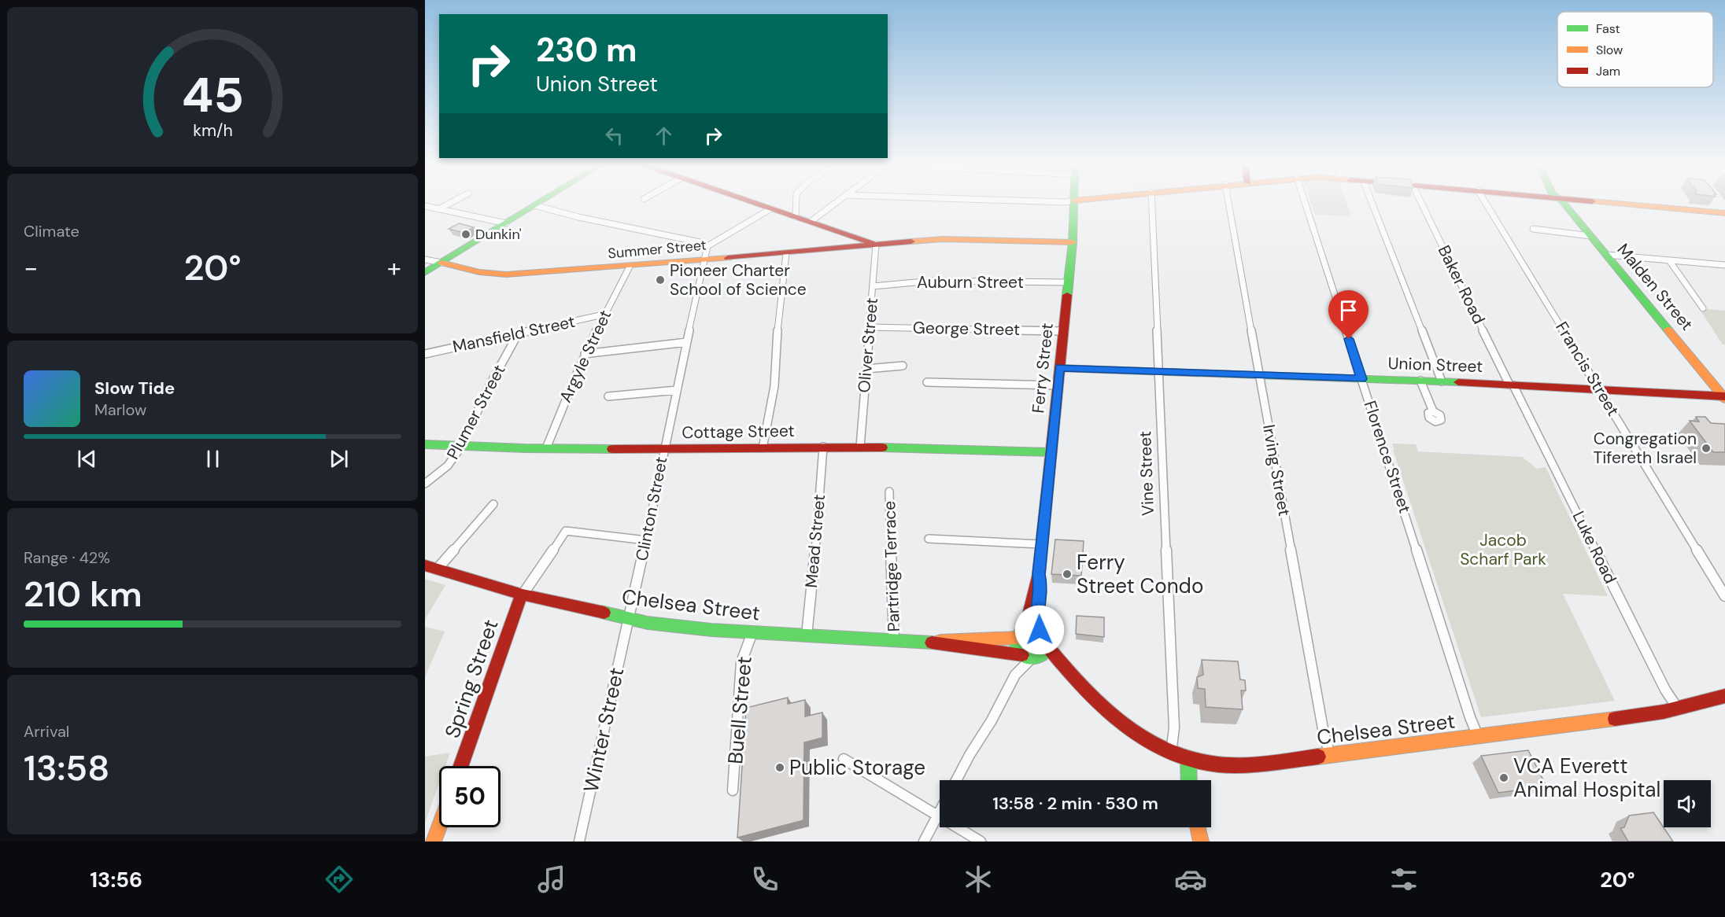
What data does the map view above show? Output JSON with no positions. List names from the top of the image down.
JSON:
{
  "streets": {
    "street": [
      "Summer Street",
      "Auburn Street",
      "Baker Road",
      "Malden Street",
      "George Street",
      "Mansfield Street",
      "Oliver Street",
      "Argyle Street",
      "Union Street",
      "Ferry Street",
      "Francis Street",
      "Plumer Street",
      "Cottage Street",
      "Florence Street",
      "Irving Street",
      "Vine Street",
      "Clinton Street",
      "Mead Street",
      "Luke Road",
      "Partridge Terrace",
      "Chelsea Street",
      "Spring Street",
      "Buell Street",
      "Winter Street"
    ]
  },
  "crossings": [
    ["Summer Street", "Oliver Street"],
    ["Summer Street", "Argyle Street"],
    ["Summer Street", "Ferry Street"],
    ["Summer Street", "Clinton Street"],
    ["Auburn Street", "Oliver Street"],
    ["Auburn Street", "Ferry Street"],
    ["Baker Road", "Union Street"],
    ["Baker Road", "Luke Road"],
    ["Malden Street", "Union Street"],
    ["George Street", "Oliver Street"],
    ["George Street", "Ferry Street"],
    ["Mansfield Street", "Argyle Street"],
    ["Mansfield Street", "Plumer Street"],
    ["Oliver Street", "Cottage Street"],
    ["Argyle Street", "Cottage Street"],
    ["Union Street", "Ferry Street"],
    ["Union Street", "Francis Street"],
    ["Union Street", "Florence Street"],
    ["Union Street", "Irving Street"],
    ["Union Street", "Vine Street"],
    ["Union Street", "Luke Road"],
    ["Ferry Street", "Cottage Street"],
    ["Ferry Street", "Chelsea Street"],
    ["Plumer Street", "Cottage Street"],
    ["Cottage Street", "Clinton Street"],
    ["Cottage Street", "Mead Street"],
    ["Florence Street", "Chelsea Street"],
    ["Irving Street", "Chelsea Street"],
    ["Vine Street", "Chelsea Street"],
    ["Clinton Street", "Chelsea Street"],
    ["Clinton Street", "Winter Street"],
    ["Mead Street", "Chelsea Street"],
    ["Luke Road", "Chelsea Street"],
    ["Partridge Terrace", "Chelsea Street"],
    ["Chelsea Street", "Spring Street"],
    ["Chelsea Street", "Buell Street"],
    ["Chelsea Street", "Winter Street"]
  ],
  "parks": ["Jacob Scharf Park"],
  "places": [
    "Dunkin'",
    "Pioneer Charter School of Science",
    "Congregation Tifereth Israel",
    "Ferry Street Condo",
    "Public Storage",
    "VCA Everett Animal Hospital"
  ],
  "legend": ["Fast", "Slow", "Jam"],
  "page": {
    "turn": ["230 m", "Union Street"],
    "tile": [
      "Climate",
      ["Range · 42%", "210 km"],
      ["Arrival", "13:58"]
    ],
    "heat": ["−", "20°", "+"],
    "song": ["Slow Tide", "Marlow"],
    "limit": "50",
    "trip": "13:58 · 2 min · 530 m",
    "tabs": ["13:56", "20°"],
    "gauge": ["45", "km/h"]
  }
}
